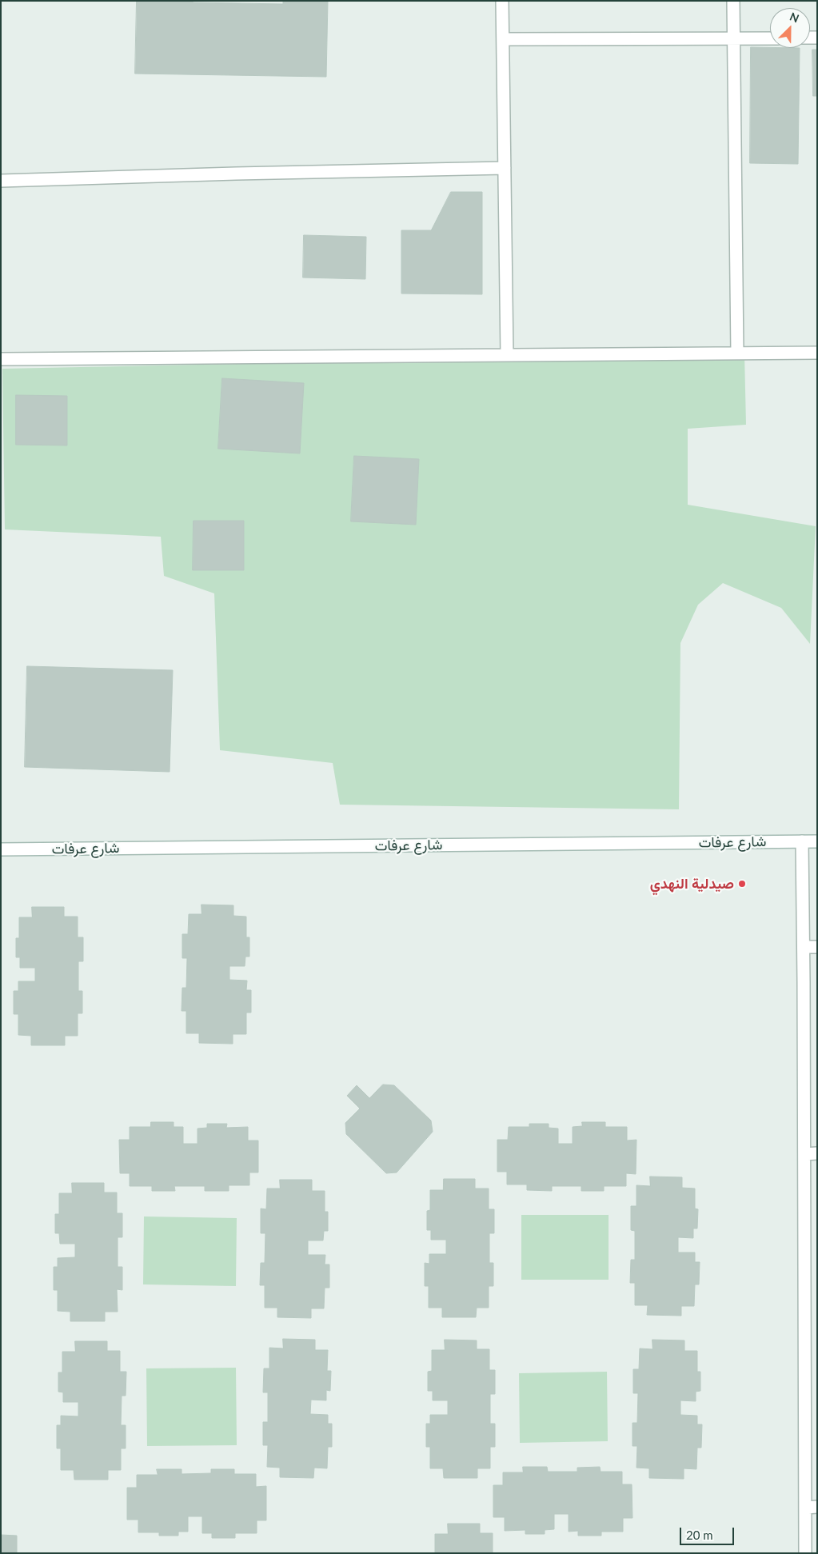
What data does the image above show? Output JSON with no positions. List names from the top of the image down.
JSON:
{
  "streets": {
    "street": ["شارع عرفات"]
  },
  "places": ["صيدلية النهدي"],
  "scale_bar": "20 m",
  "north": "top right"
}
